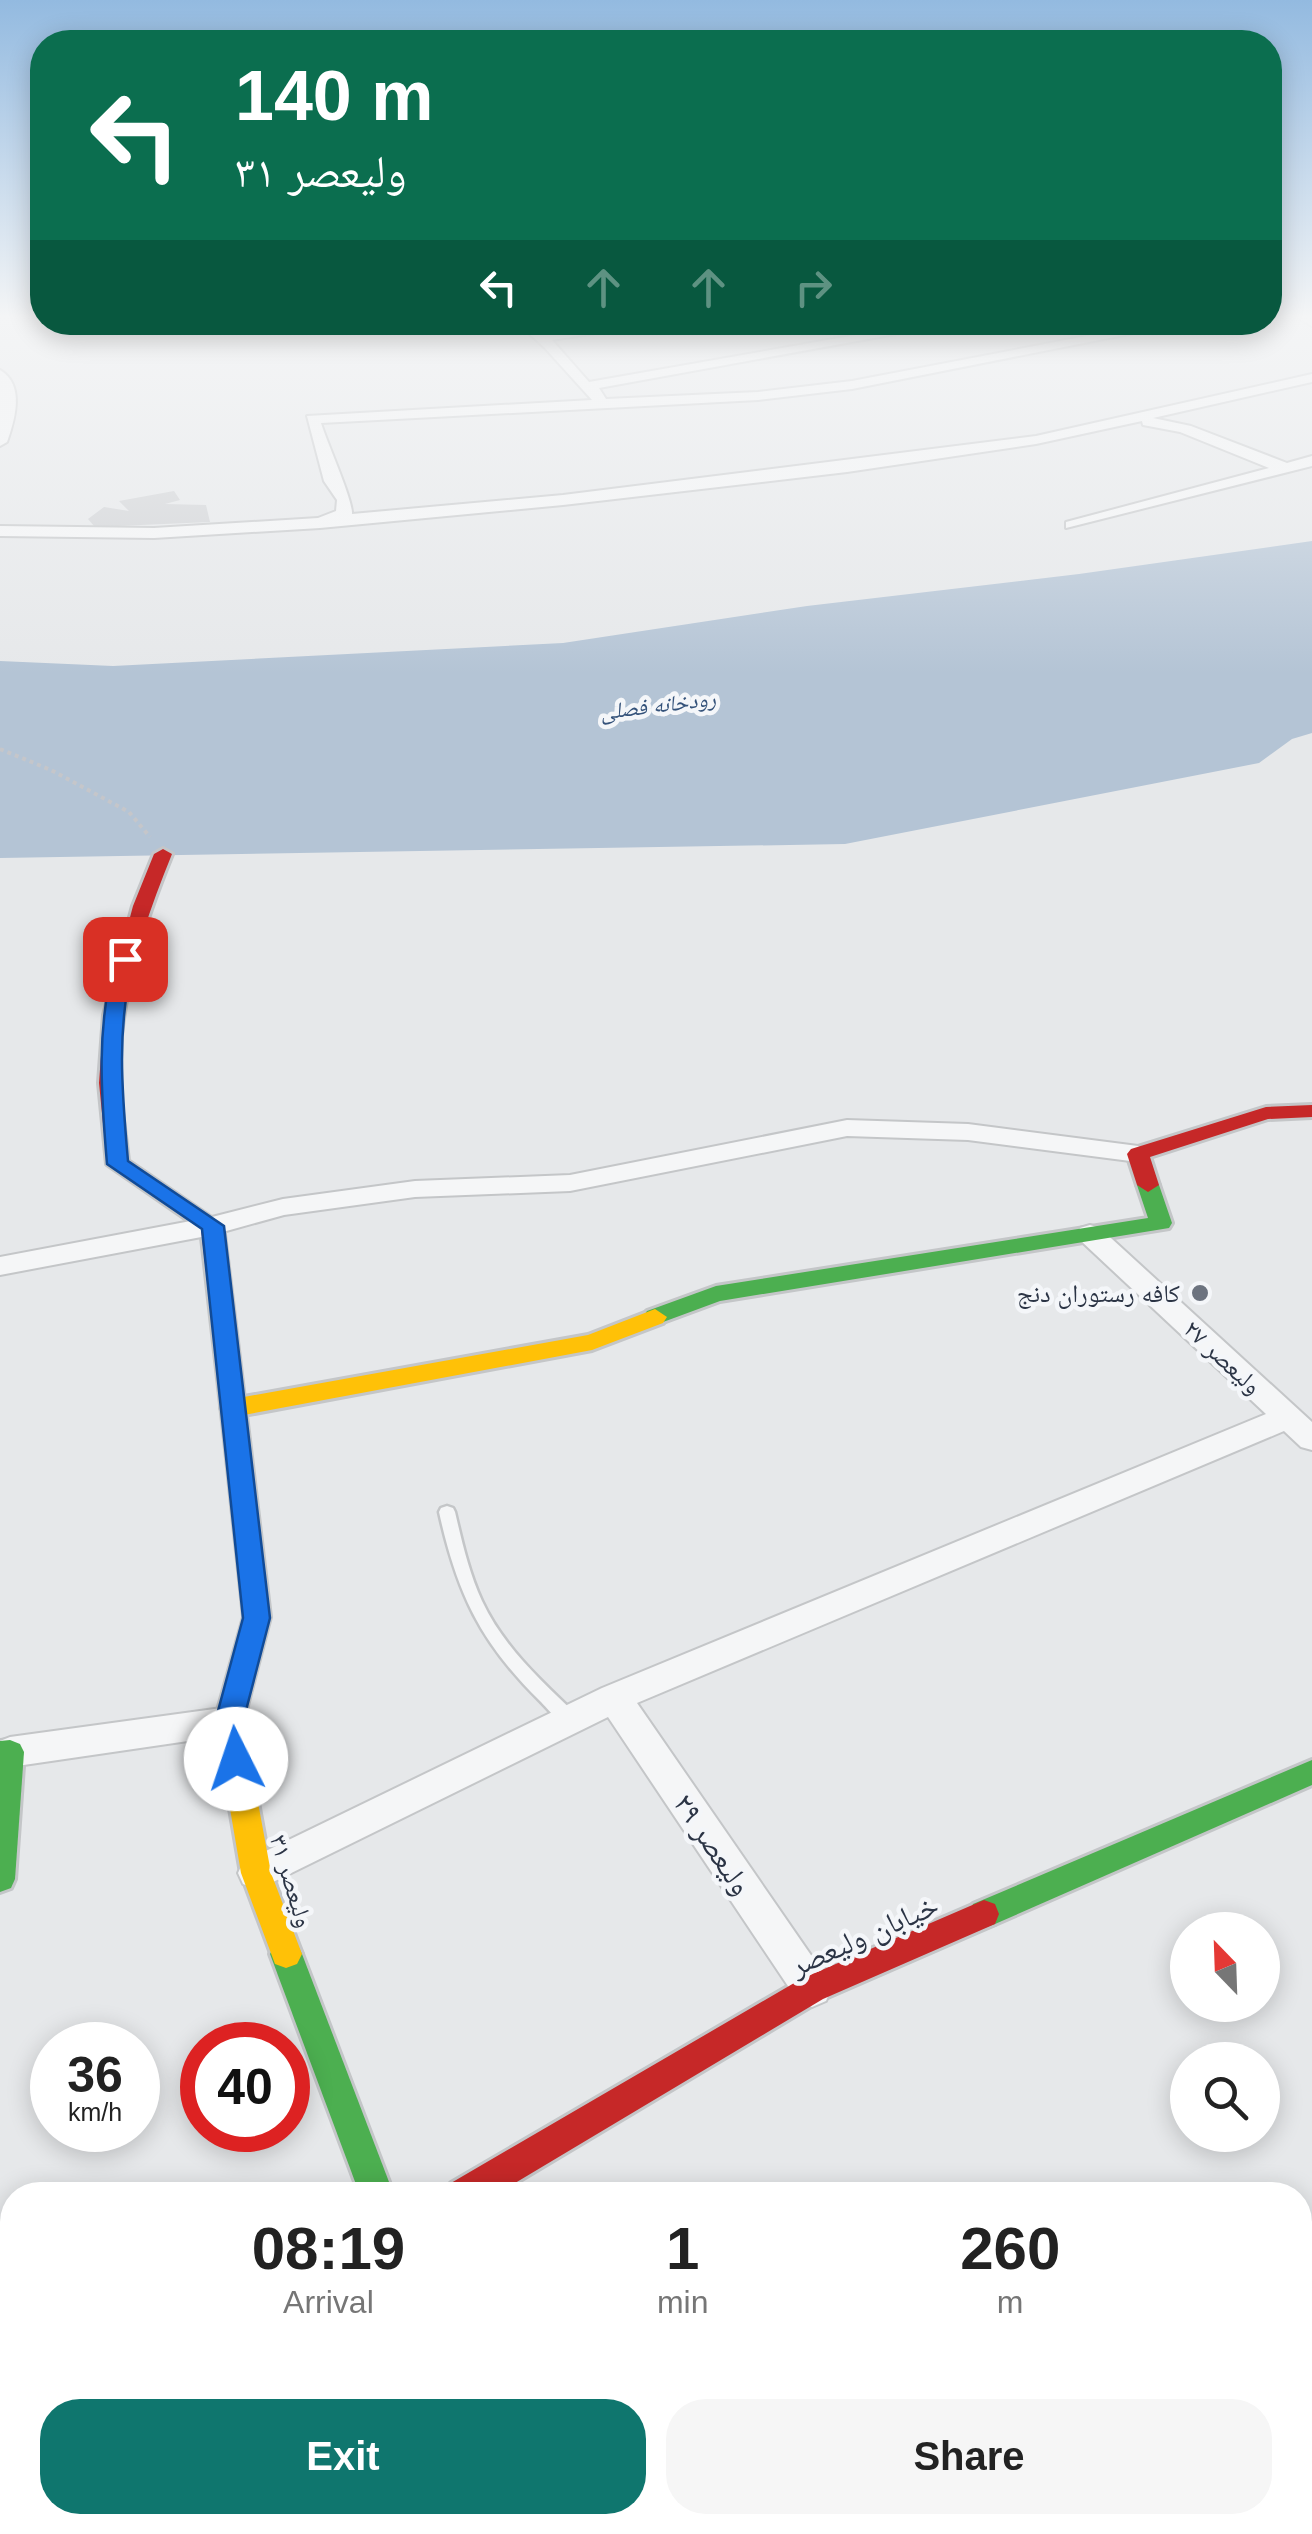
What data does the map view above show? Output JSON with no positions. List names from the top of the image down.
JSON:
{
  "streets": {
    "street": [
      "ولیعصر ۲۷",
      "ولیعصر ۲۹",
      "ولیعصر ۳۱",
      "خیابان ولیعصر"
    ]
  },
  "crossings": [
    ["ولیعصر ۲۹", "خیابان ولیعصر"]
  ],
  "water": ["رودخانه فصلی"],
  "places": ["کافه رستوران دنج"],
  "north": "top left",
  "page": {
    "turn": ["140 m", "ولیعصر ۳۱"],
    "speed": "36 km/h",
    "limit": "40",
    "eta": [
      "08:19",
      "Arrival",
      "1",
      "min",
      "260",
      "m"
    ],
    "buttons": ["Exit", "Share"]
  }
}
